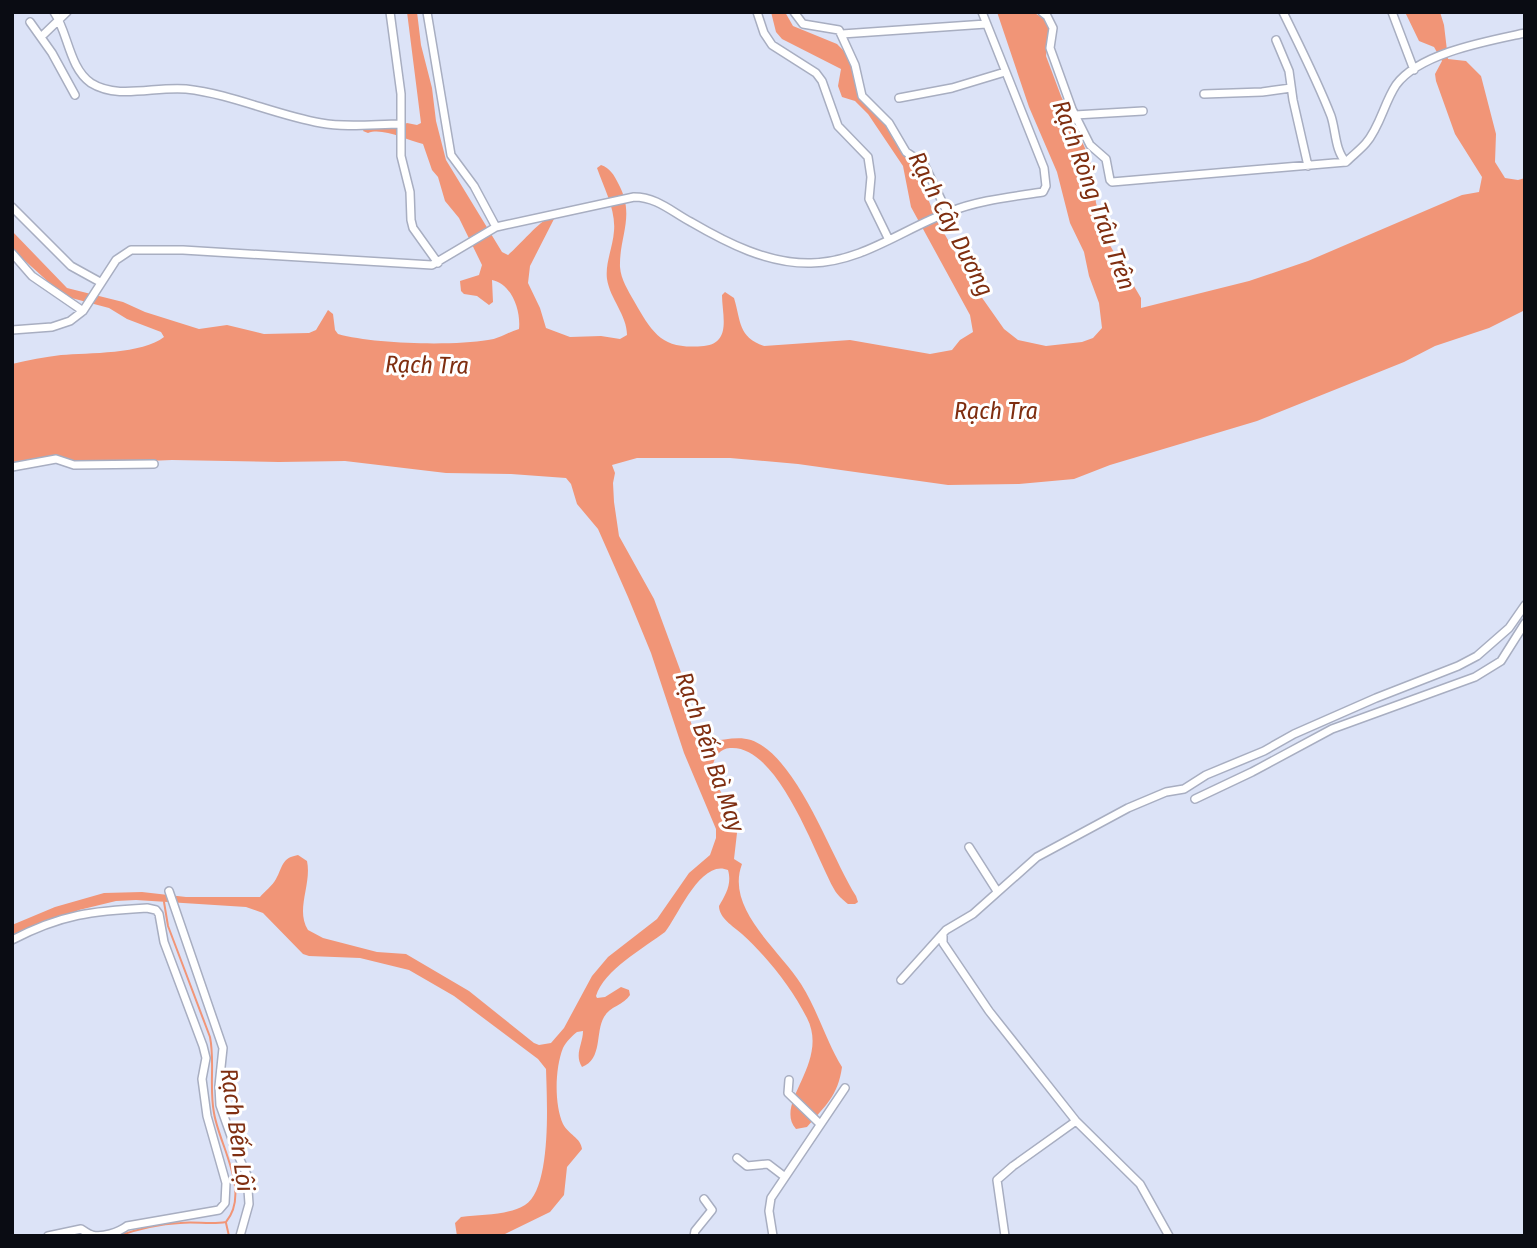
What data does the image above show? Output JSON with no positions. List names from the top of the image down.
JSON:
{
  "water": [
    "Rạch Ròng Trâu Trên",
    "Rạch Cây Dương",
    "Rạch Tra",
    "Rạch Bến Bà May",
    "Rạch Bến Lội"
  ]
}
